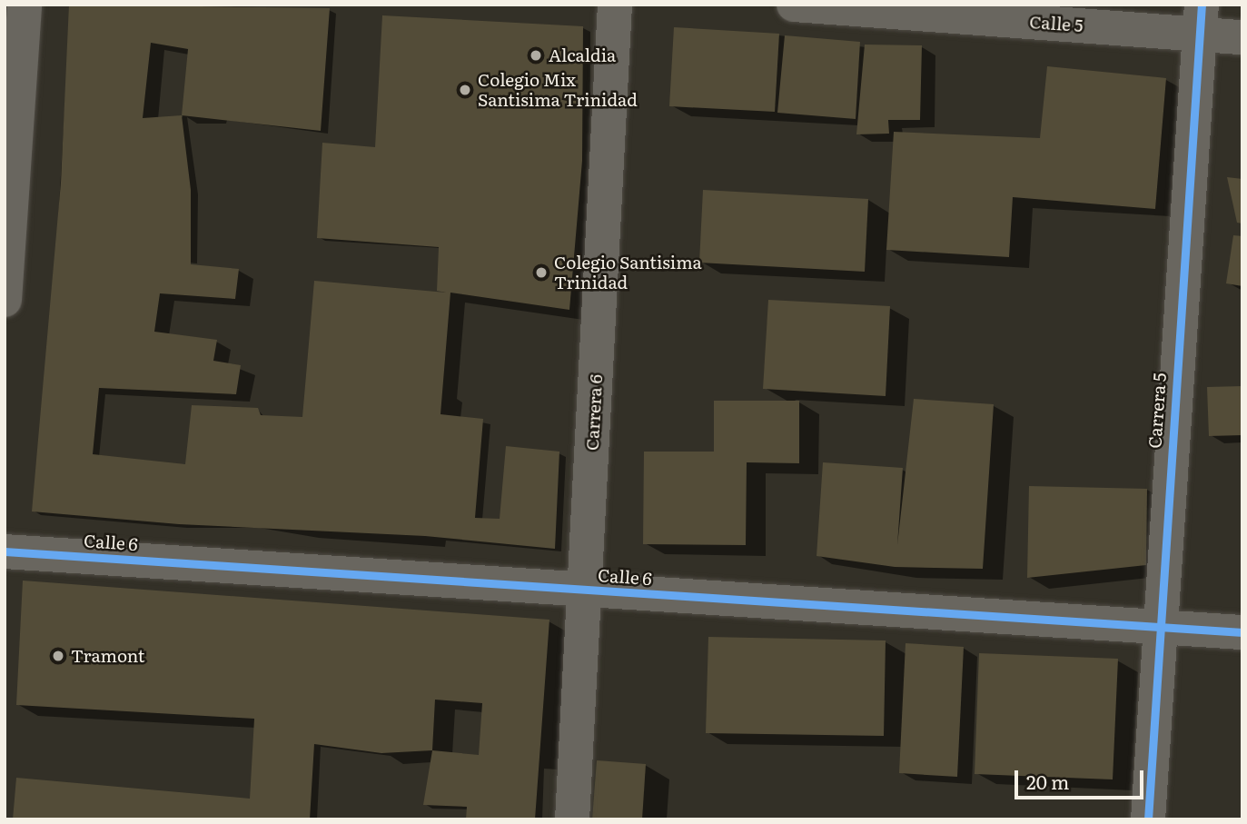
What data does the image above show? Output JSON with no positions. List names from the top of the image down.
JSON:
{
  "streets": {
    "street": [
      "Calle 5",
      "Carrera 5",
      "Carrera 6",
      "Calle 6"
    ]
  },
  "crossings": [
    ["Calle 5", "Carrera 5"],
    ["Carrera 5", "Calle 6"],
    ["Carrera 6", "Calle 6"]
  ],
  "places": [
    "Alcaldia",
    "Colegio Mix Santisima Trinidad",
    "Colegio Santisima Trinidad",
    "Tramont"
  ],
  "scale_bar": "20 m"
}
